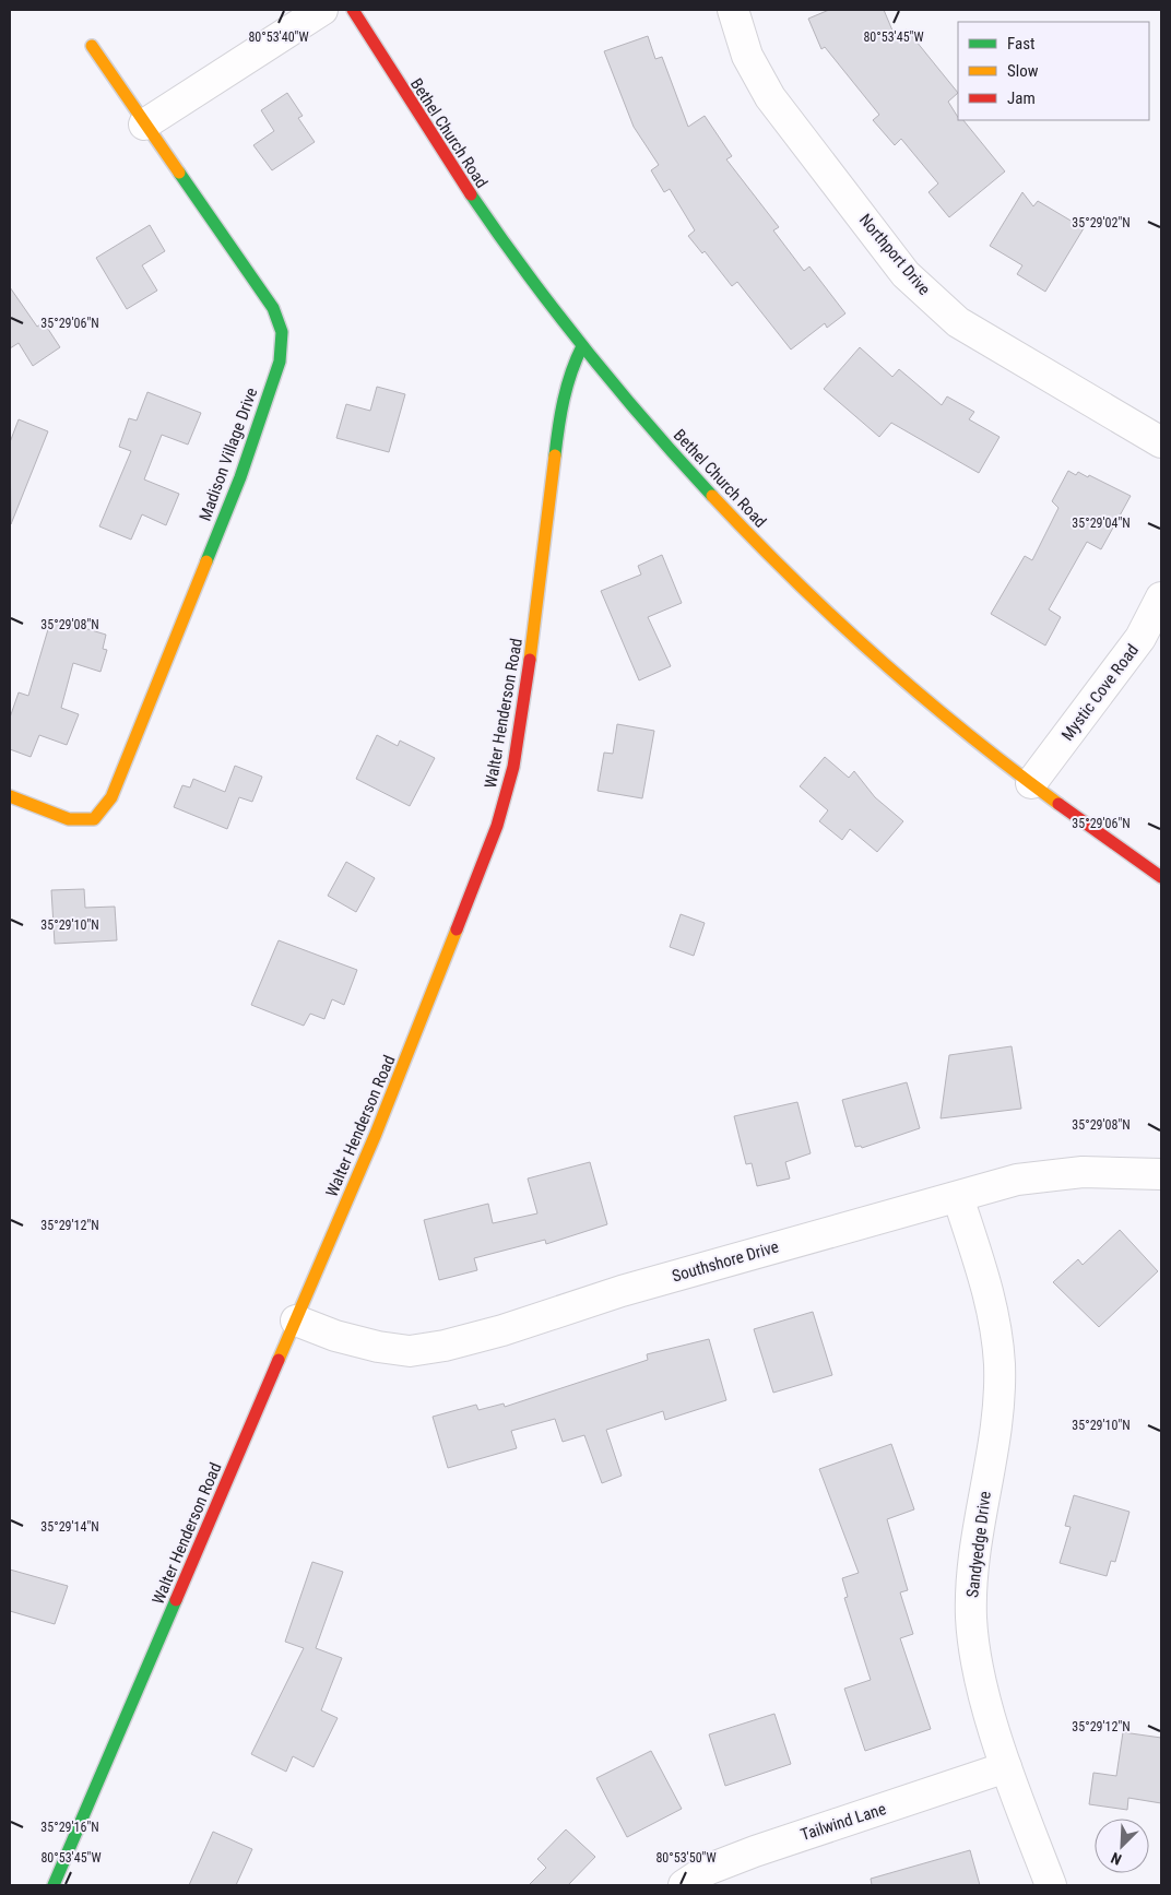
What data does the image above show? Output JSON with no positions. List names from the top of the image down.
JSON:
{
  "streets": {
    "street": [
      "Bethel Church Road",
      "Northport Drive",
      "Madison Village Drive",
      "Mystic Cove Road",
      "Walter Henderson Road",
      "Southshore Drive",
      "Sandyedge Drive",
      "Tailwind Lane"
    ]
  },
  "crossings": [
    ["Bethel Church Road", "Mystic Cove Road"],
    ["Bethel Church Road", "Walter Henderson Road"],
    ["Walter Henderson Road", "Southshore Drive"],
    ["Southshore Drive", "Sandyedge Drive"],
    ["Sandyedge Drive", "Tailwind Lane"]
  ],
  "legend": ["Fast", "Slow", "Jam"],
  "north": "bottom left",
  "coordinates": [
    "80°53'40\"W",
    "80°53'45\"W",
    "35°29'02\"N",
    "35°29'06\"N",
    "35°29'04\"N",
    "35°29'08\"N",
    "35°29'10\"N",
    "35°29'12\"N",
    "35°29'14\"N",
    "35°29'16\"N",
    "80°53'50\"W"
  ]
}
